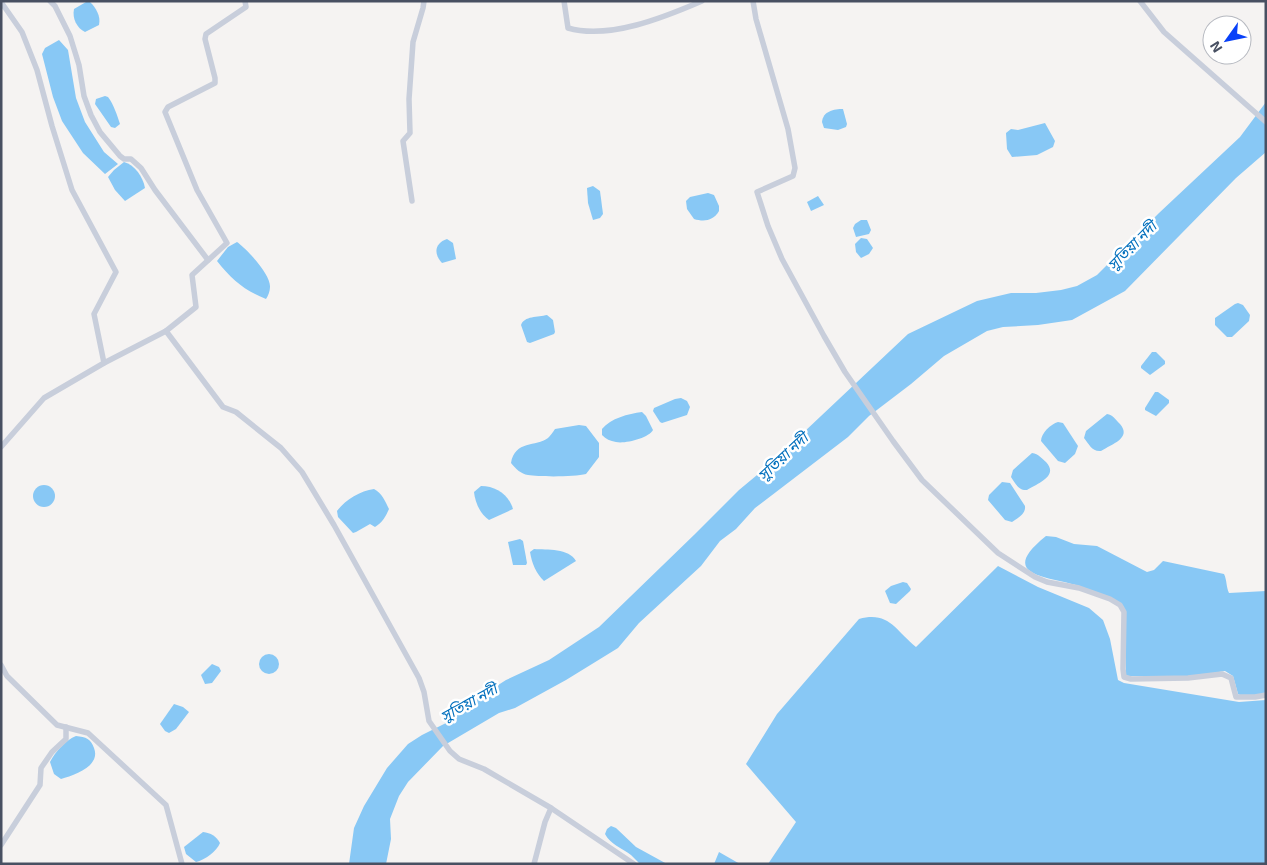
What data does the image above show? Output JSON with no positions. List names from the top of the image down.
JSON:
{
  "water": ["সুতিয়া নদী"],
  "north": "bottom left"
}
